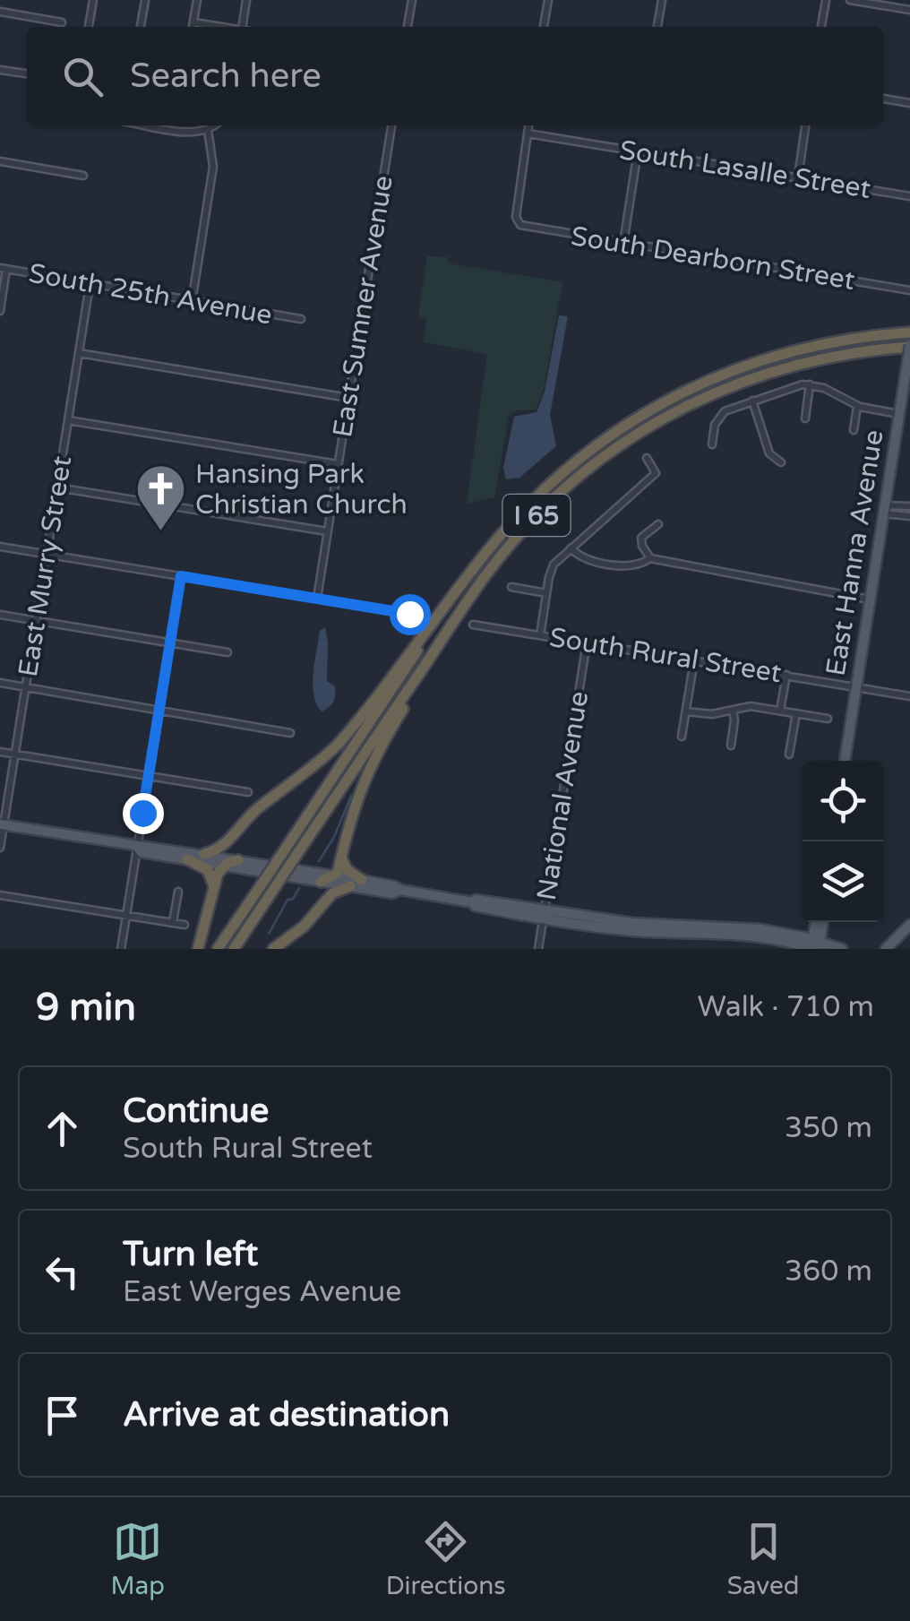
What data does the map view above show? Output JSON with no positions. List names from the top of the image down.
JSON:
{
  "streets": {
    "highway": ["I 65"],
    "main road": ["East Hanna Avenue"],
    "street": [
      "South Lasalle Street",
      "South Dearborn Street",
      "South 25th Avenue",
      "East Sumner Avenue",
      "East Murry Street",
      "South Rural Street",
      "National Avenue"
    ]
  },
  "crossings": [
    ["South Lasalle Street", "South Dearborn Street"],
    ["South 25th Avenue", "East Murry Street"],
    ["I 65", "East Hanna Avenue"],
    ["East Hanna Avenue", "South Rural Street"],
    ["South Rural Street", "National Avenue"]
  ],
  "places": {
    "church": ["Hansing Park Christian Church"]
  },
  "page": {
    "search": "Search here",
    "heading": ["9 min", "Walk · 710 m"],
    "list": [
      ["Continue", "South Rural Street", "350 m"],
      ["Turn left", "East Werges Avenue", "360 m"],
      "Arrive at destination"
    ],
    "nav": ["Map", "Directions", "Saved"]
  }
}
